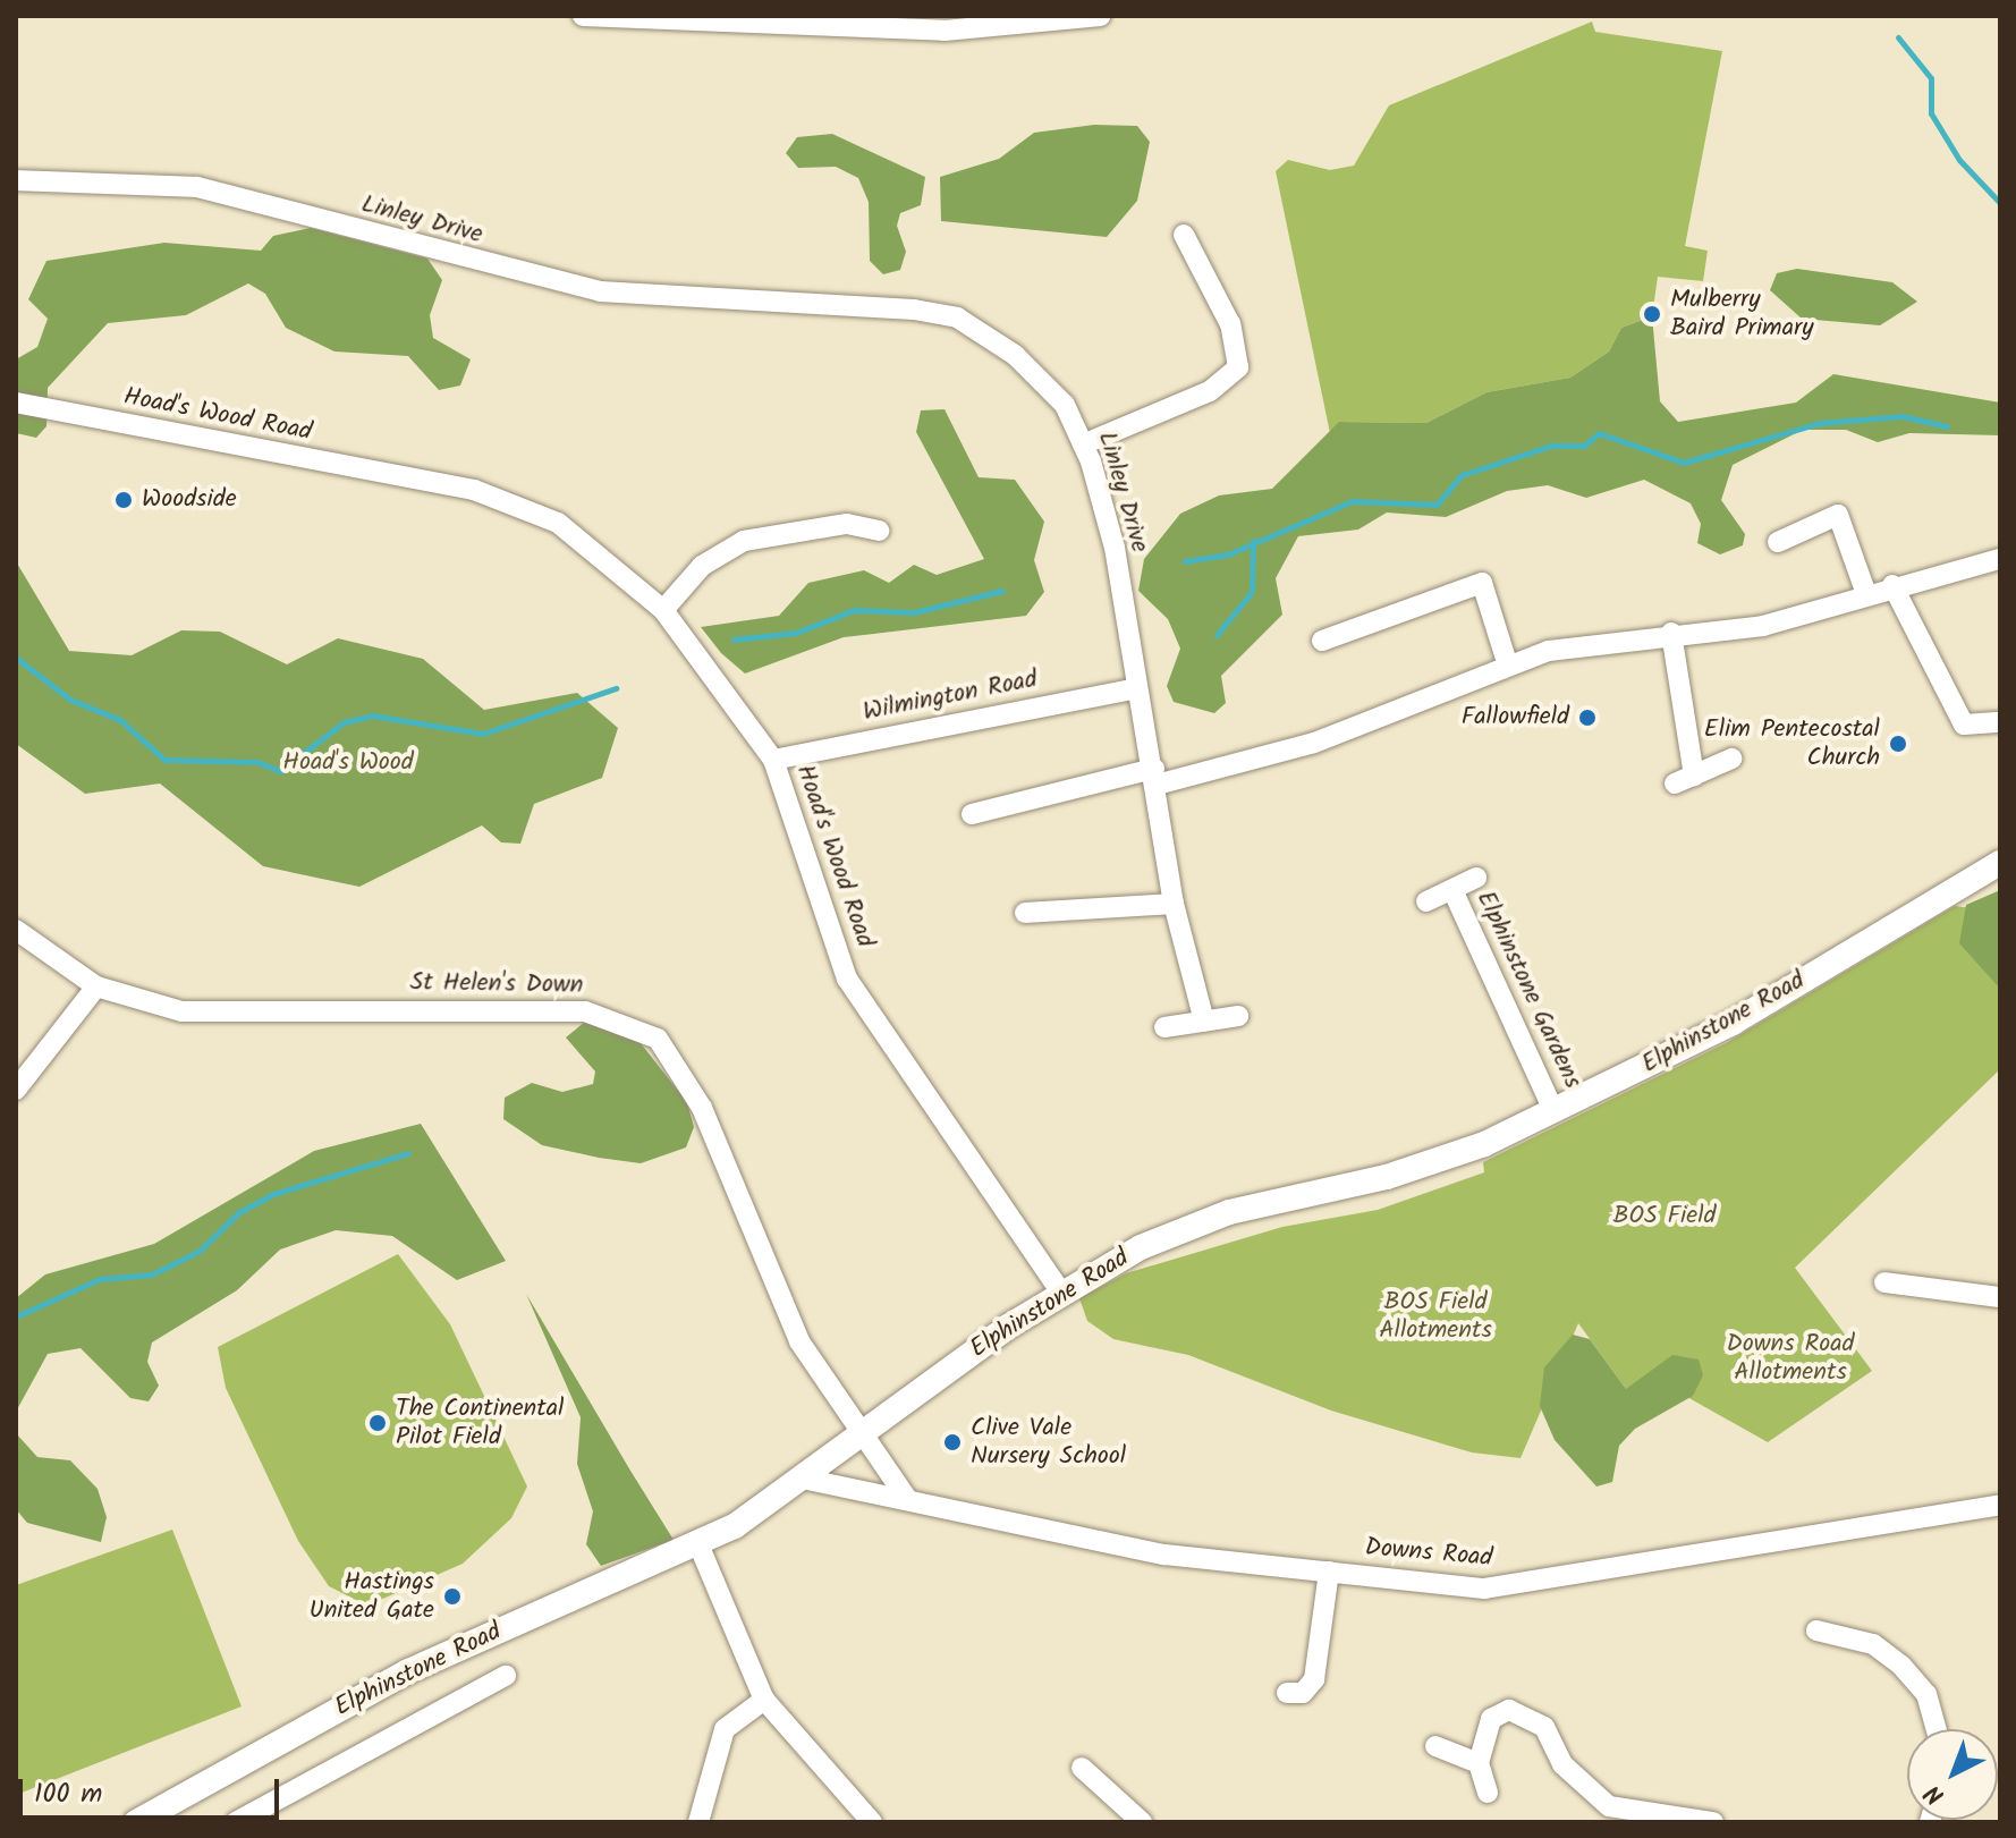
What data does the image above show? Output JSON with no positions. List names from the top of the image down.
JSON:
{
  "streets": {
    "street": [
      "Linley Drive",
      "Hoad's Wood Road",
      "Wilmington Road",
      "St Helen's Down",
      "Elphinstone Gardens",
      "Elphinstone Road",
      "Downs Road"
    ]
  },
  "crossings": [
    ["Linley Drive", "Wilmington Road"],
    ["Hoad's Wood Road", "Wilmington Road"],
    ["Hoad's Wood Road", "Elphinstone Road"],
    ["St Helen's Down", "Elphinstone Road"],
    ["Elphinstone Gardens", "Elphinstone Road"],
    ["Elphinstone Road", "Downs Road"]
  ],
  "parks": [
    "Hoad's Wood",
    "BOS Field",
    "BOS Field Allotments",
    "Downs Road Allotments"
  ],
  "places": [
    "Mulberry Baird Primary",
    "Woodside",
    "Fallowfield",
    "Elim Pentecostal Church",
    "The Continental Pilot Field",
    "Clive Vale Nursery School",
    "Hastings United Gate"
  ],
  "scale_bar": "100 m",
  "north": "bottom left"
}
